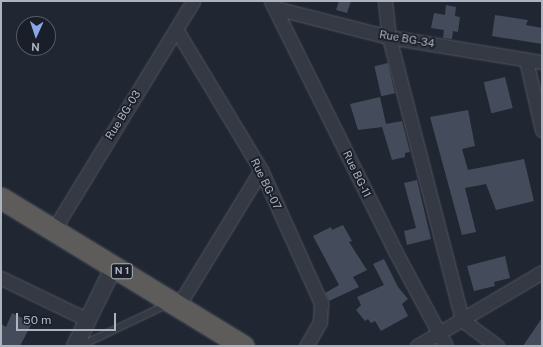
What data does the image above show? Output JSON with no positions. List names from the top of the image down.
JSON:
{
  "streets": {
    "highway": ["N 1"],
    "street": [
      "Rue BG-34",
      "Rue BG-03",
      "Rue BG-11",
      "Rue BG-07"
    ]
  },
  "crossings": [
    ["Rue BG-34", "Rue BG-11"],
    ["Rue BG-03", "Rue BG-07"],
    ["Rue BG-03", "N 1"]
  ],
  "scale_bar": "50 m",
  "north": "bottom"
}
